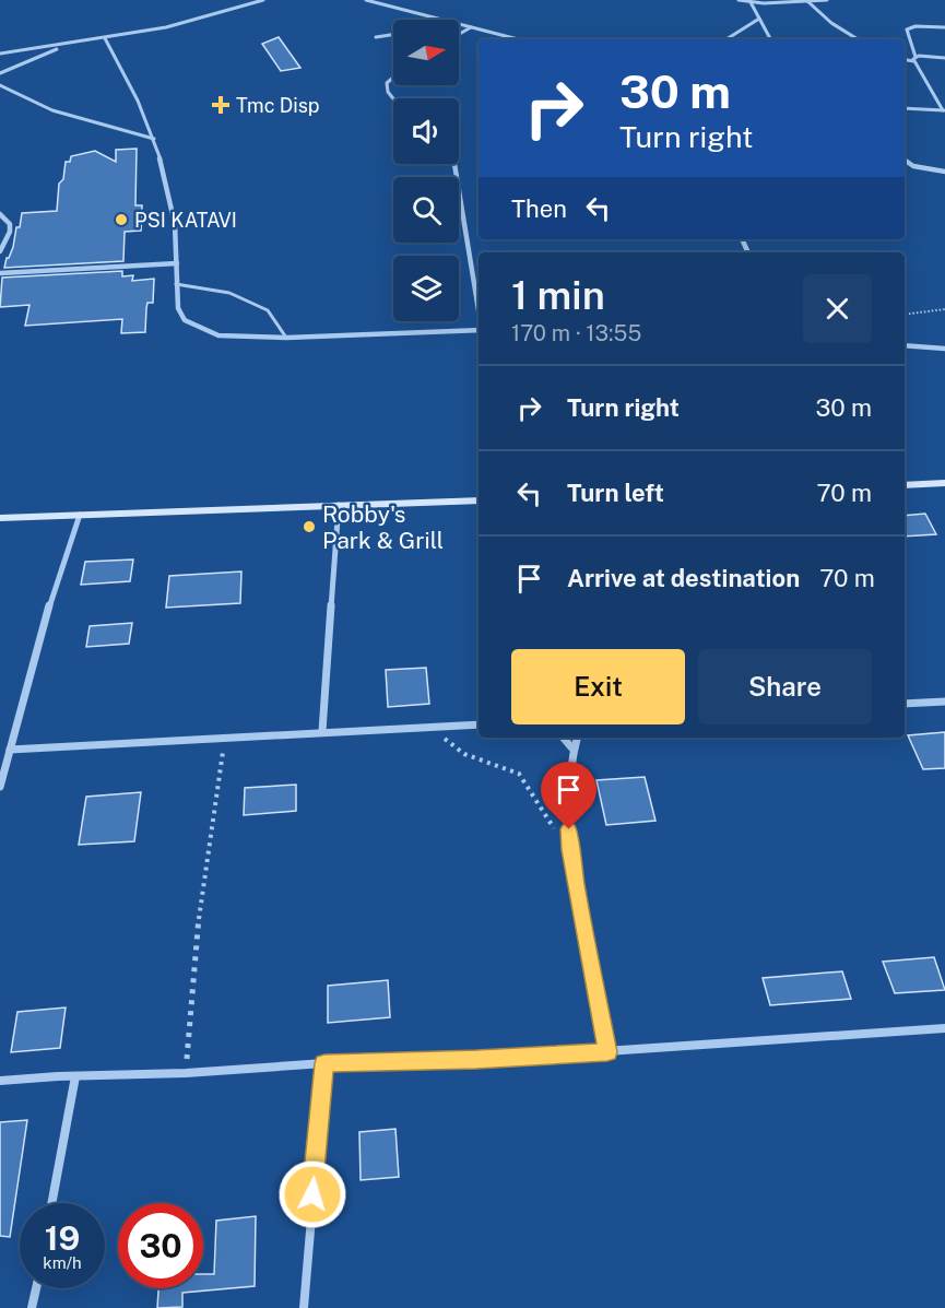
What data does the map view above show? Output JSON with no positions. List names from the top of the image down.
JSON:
{
  "places": {
    "health": ["Tmc Disp"],
    "other": ["PSI KATAVI", "Robby's Park & Grill"]
  },
  "north": "right",
  "page": {
    "turn": ["30 m", "Turn right"],
    "then": "Then",
    "heading": ["1 min", "170 m · 13:55"],
    "list": [
      {
        "name": "Turn right",
        "value": "30 m"
      },
      {
        "name": "Turn left",
        "value": "70 m"
      },
      {
        "name": "Arrive at destination",
        "value": "70 m"
      }
    ],
    "buttons": ["Exit", "Share"],
    "speed": "19 km/h",
    "limit": "30"
  }
}
